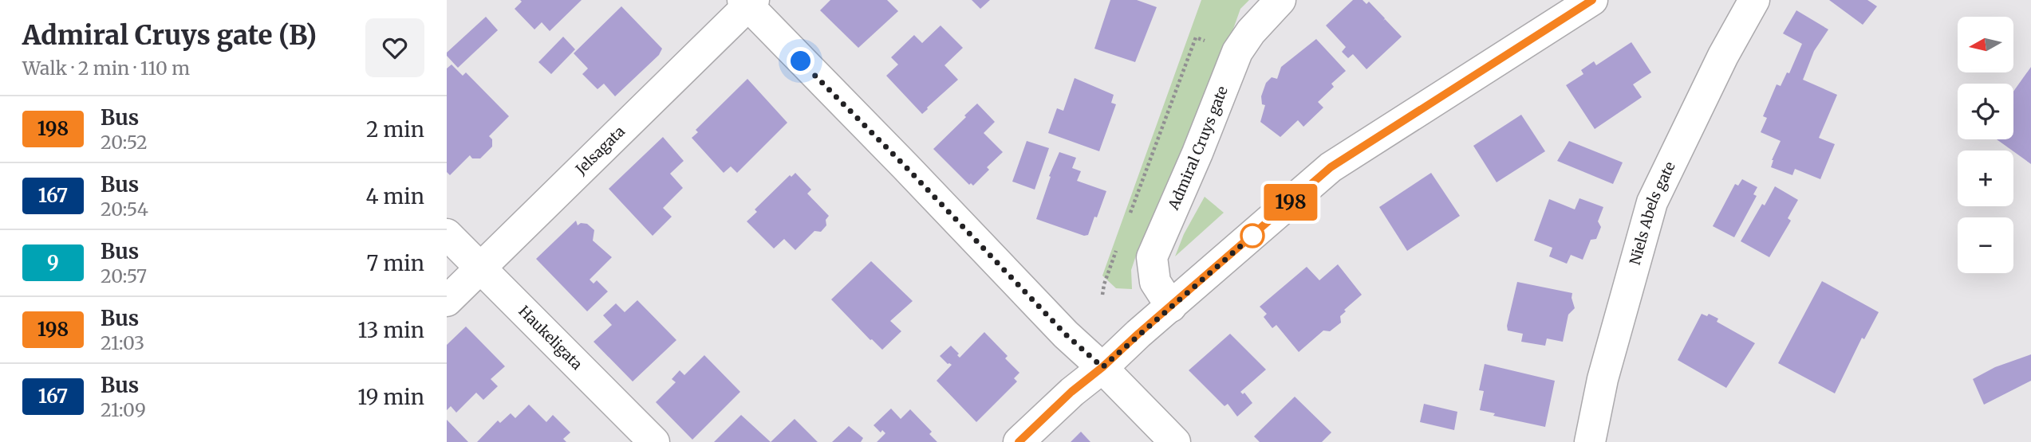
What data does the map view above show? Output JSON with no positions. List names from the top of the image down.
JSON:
{
  "streets": {
    "street": [
      "Admiral Cruys gate",
      "Jelsagata",
      "Niels Abels gate",
      "Haukeligata"
    ]
  },
  "crossings": [
    ["Jelsagata", "Haukeligata"]
  ],
  "lines": ["bus line 198"],
  "north": "left",
  "page": {
    "heading": ["Admiral Cruys gate (B)", "Walk · 2 min · 110 m"],
    "on_map": "198",
    "map_buttons": ["+", "−"],
    "list": [
      {
        "mark": "198",
        "name": "Bus",
        "note": "20:52",
        "value": "2 min"
      },
      {
        "mark": "167",
        "name": "Bus",
        "note": "20:54",
        "value": "4 min"
      },
      {
        "mark": "9",
        "name": "Bus",
        "note": "20:57",
        "value": "7 min"
      },
      {
        "mark": "198",
        "name": "Bus",
        "note": "21:03",
        "value": "13 min"
      },
      {
        "mark": "167",
        "name": "Bus",
        "note": "21:09",
        "value": "19 min"
      }
    ]
  }
}
